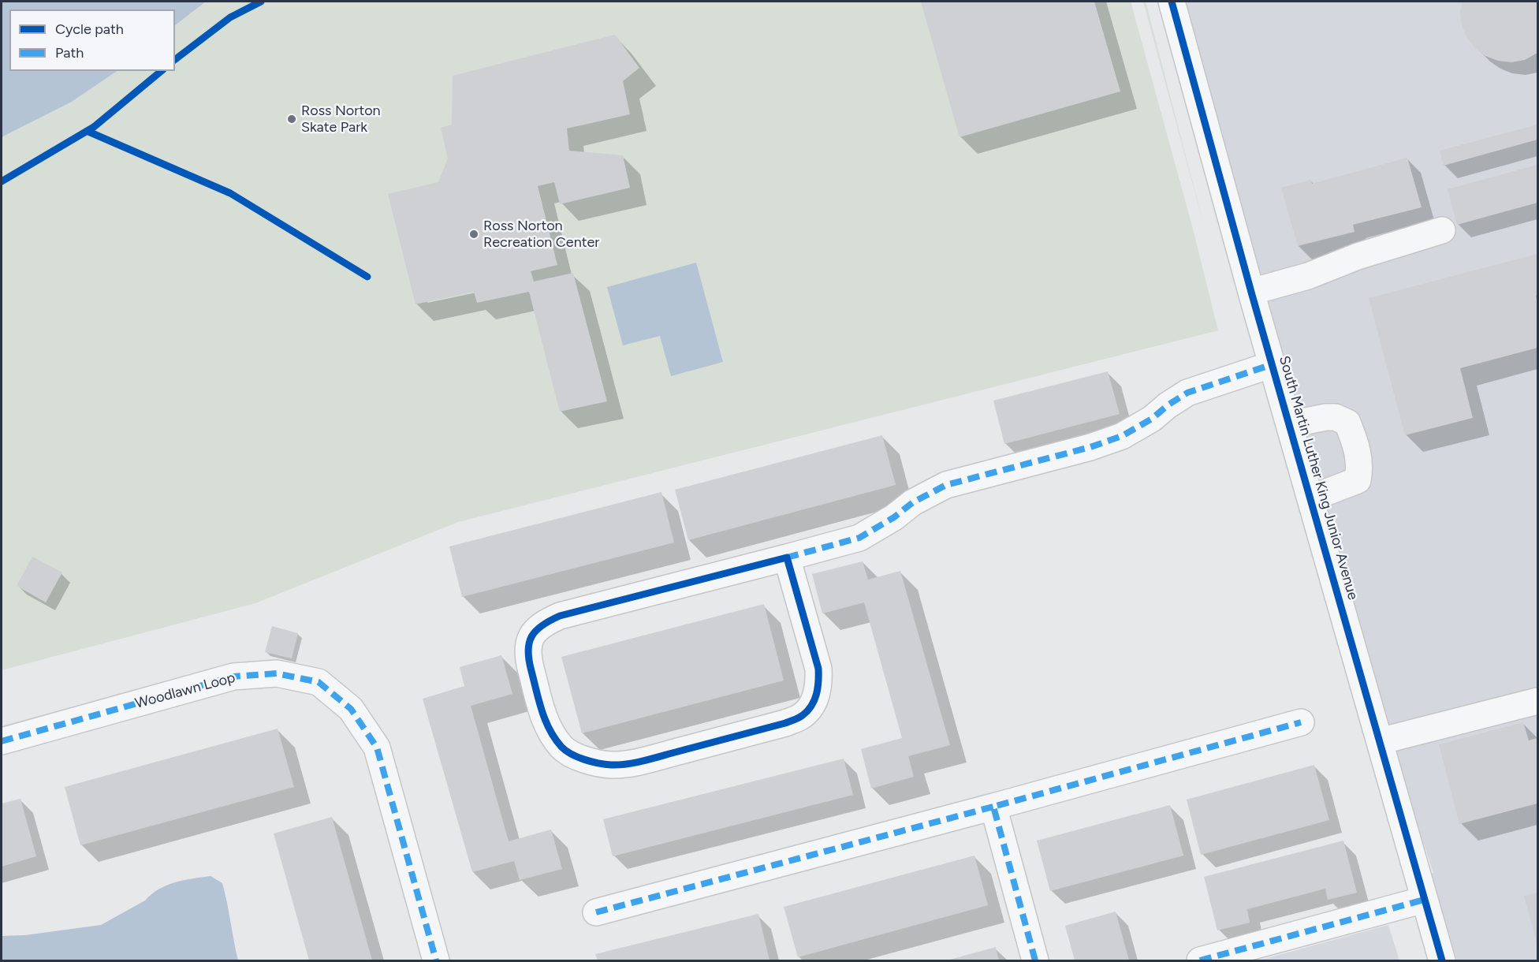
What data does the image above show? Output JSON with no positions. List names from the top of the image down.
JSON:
{
  "streets": {
    "street": ["South Martin Luther King Junior Avenue", "Woodlawn Loop"]
  },
  "places": ["Ross Norton Skate Park", "Ross Norton Recreation Center"],
  "legend": ["Cycle path", "Path"]
}
